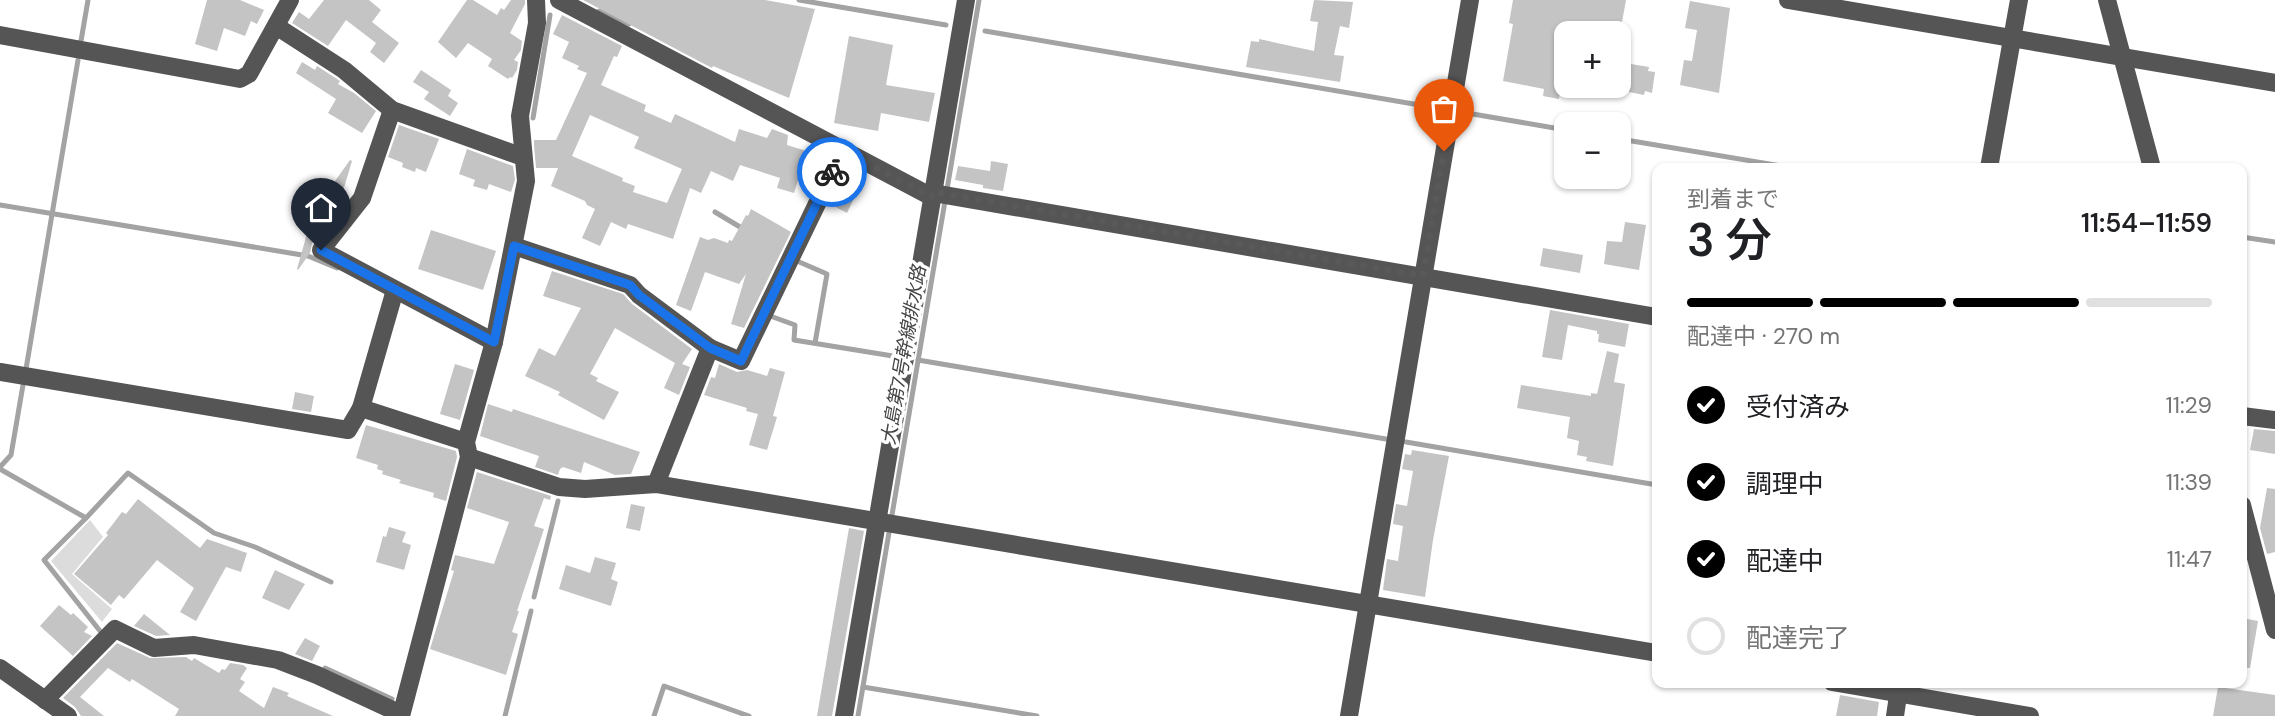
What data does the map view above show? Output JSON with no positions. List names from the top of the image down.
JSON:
{
  "water": ["大島第7号幹線排水路"],
  "page": {
    "map_buttons": ["+", "−"],
    "heading": ["3 分", "到着まで", "11:54–11:59"],
    "bar": "配達中 · 270 m",
    "list": [
      ["受付済み", "11:29"],
      ["調理中", "11:39"],
      ["配達中", "11:47"],
      "配達完了"
    ]
  }
}
